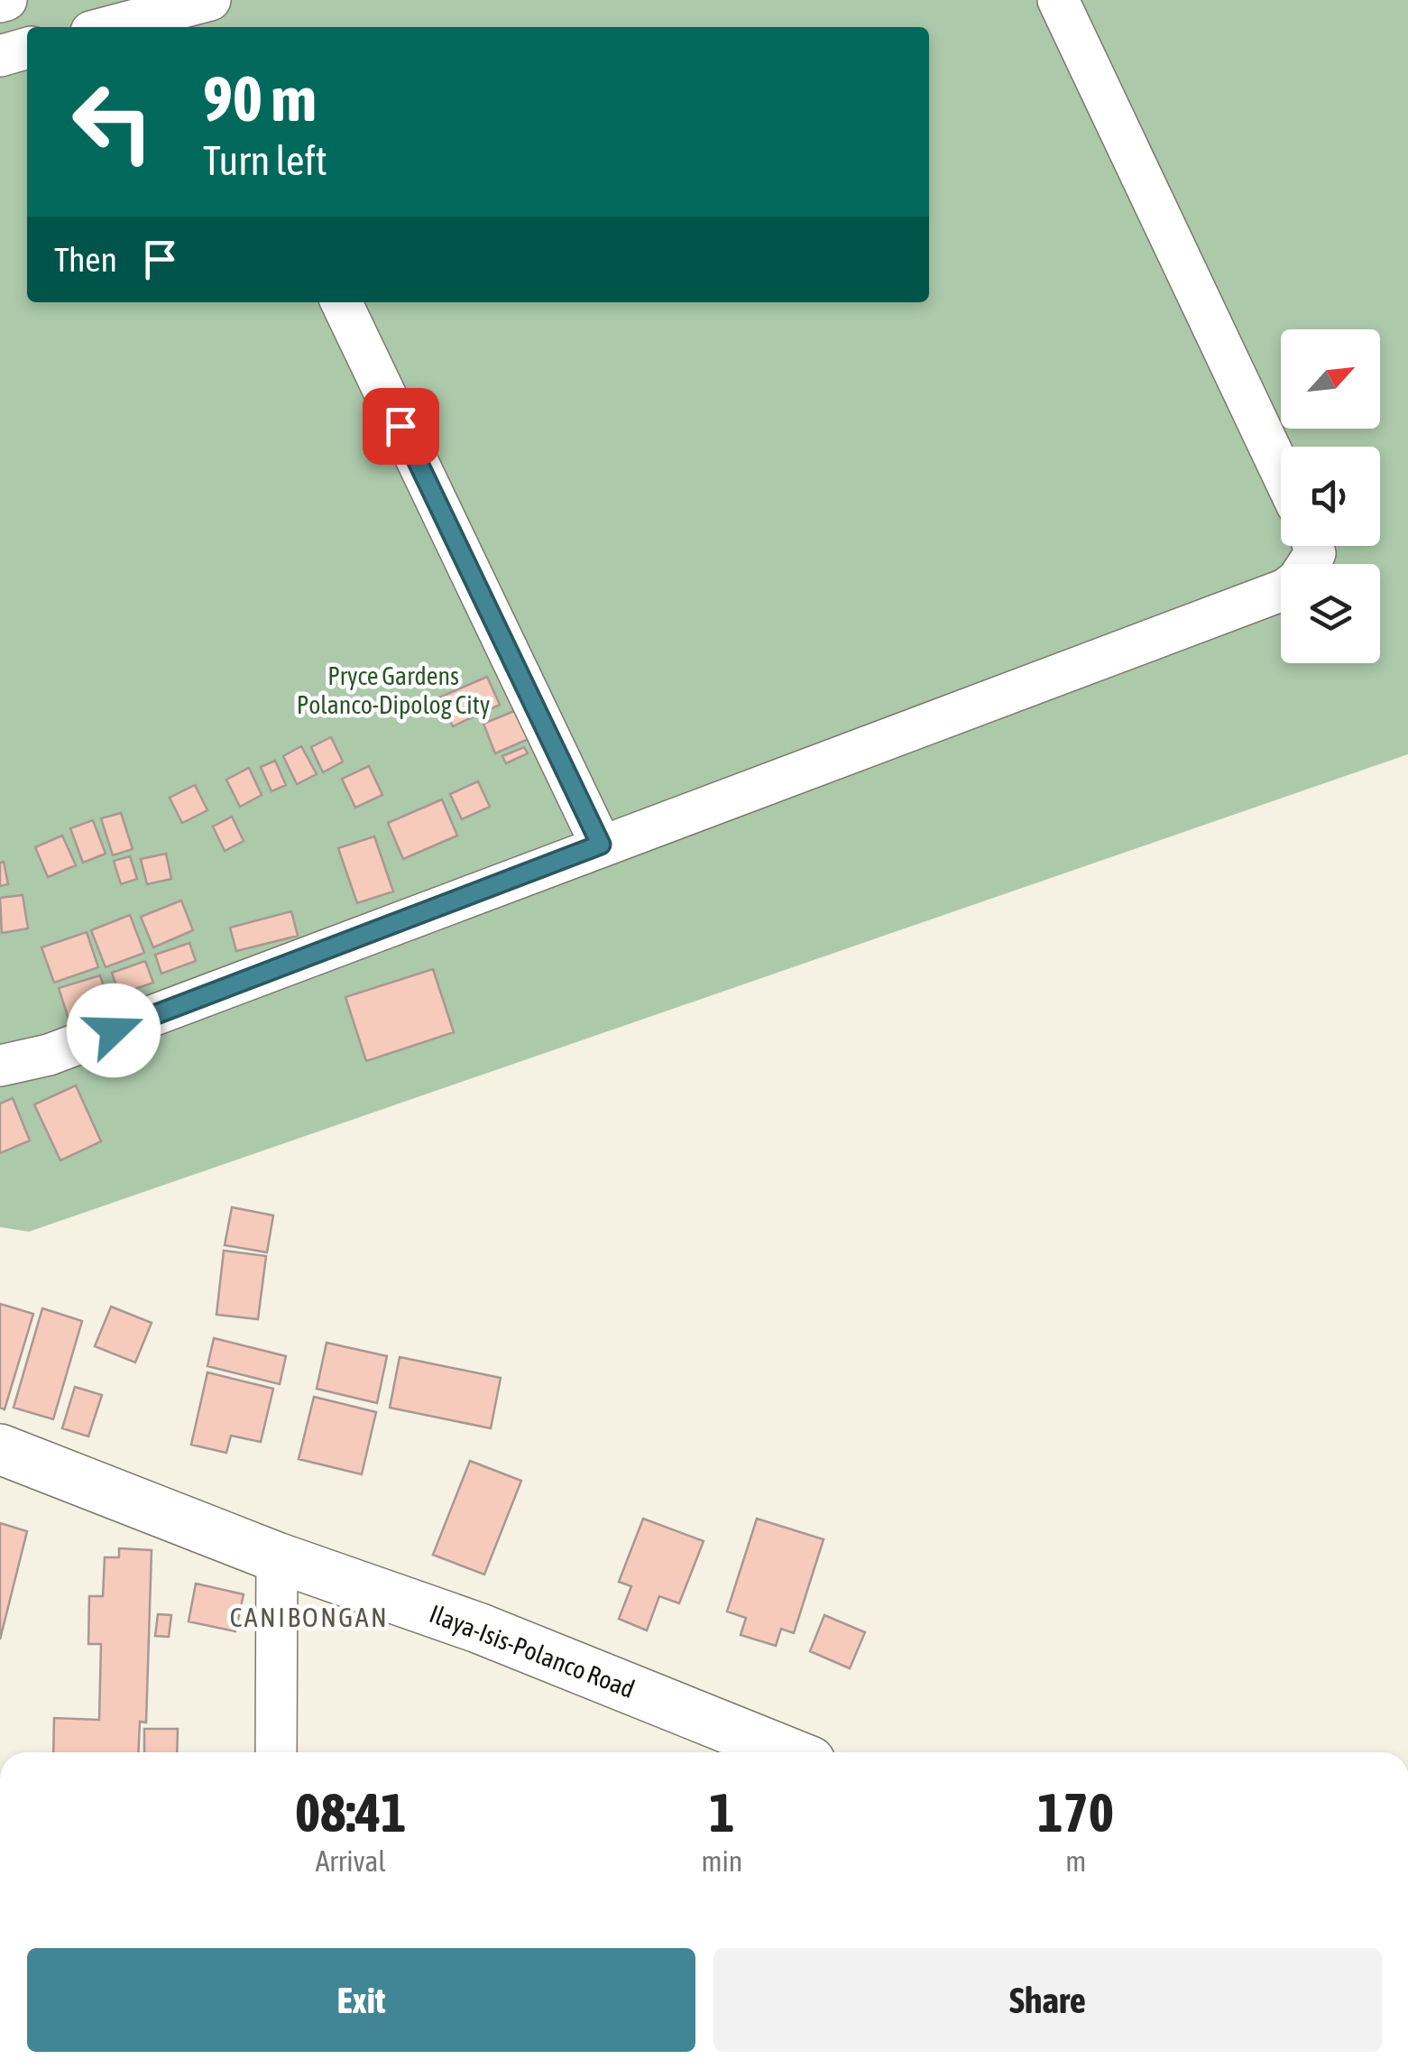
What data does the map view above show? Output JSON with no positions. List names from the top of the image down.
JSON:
{
  "streets": {
    "main road": ["Ilaya-Isis-Polanco Road"]
  },
  "districts": ["CANIBONGAN"],
  "parks": ["Pryce Gardens Polanco-Dipolog City"],
  "north": "top right",
  "page": {
    "turn": ["90 m", "Turn left"],
    "then": "Then",
    "eta": [
      "08:41",
      "Arrival",
      "1",
      "min",
      "170",
      "m"
    ],
    "buttons": ["Exit", "Share"]
  }
}
